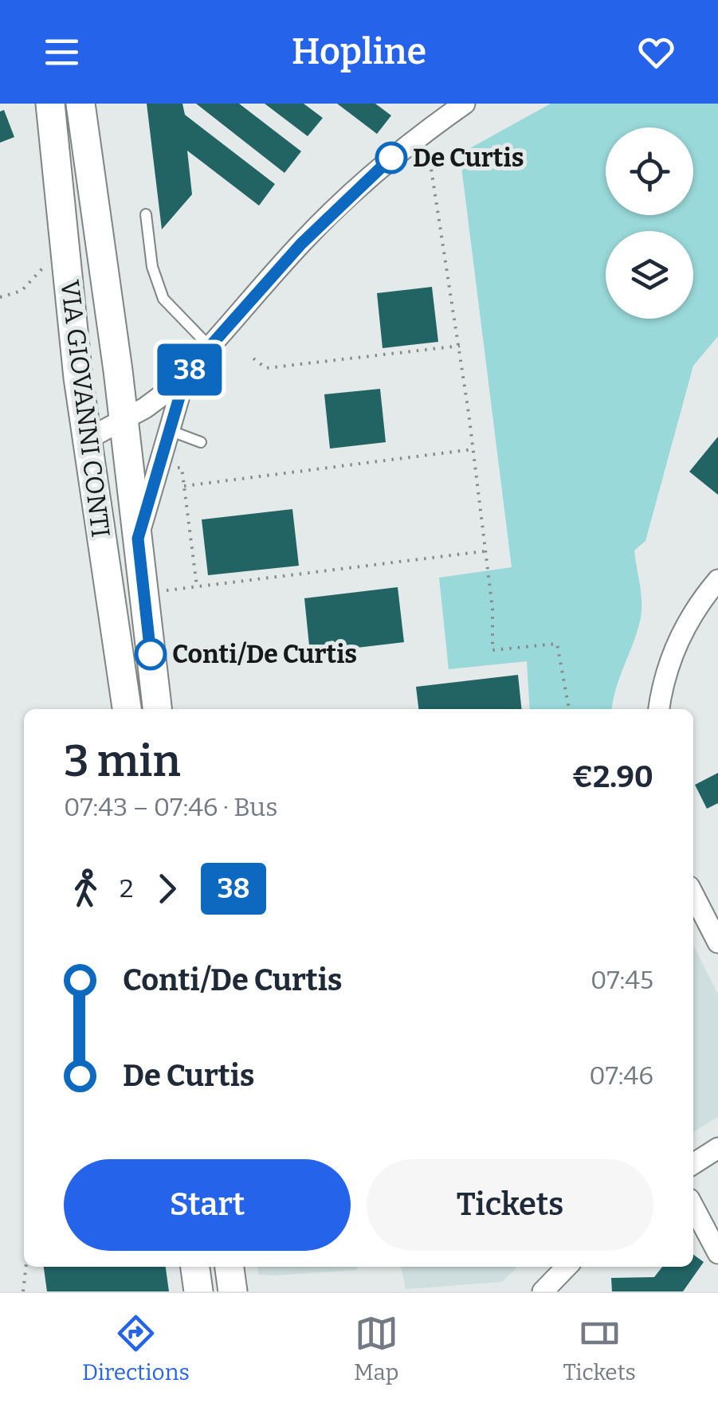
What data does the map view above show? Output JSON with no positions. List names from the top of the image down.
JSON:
{
  "streets": {
    "main road": ["VIA GIOVANNI CONTI"]
  },
  "places": ["De Curtis", "Conti/De Curtis"],
  "lines": ["bus line 38"],
  "page": {
    "header": "Hopline",
    "on_map": "38",
    "heading": ["3 min", "07:43 – 07:46 · Bus", "€2.90"],
    "legs": ["2", "38"],
    "list": [
      {
        "name": "Conti/De Curtis",
        "value": "07:45"
      },
      {
        "name": "De Curtis",
        "value": "07:46"
      }
    ],
    "buttons": ["Start", "Tickets"],
    "tabs": ["Directions", "Map", "Tickets"]
  }
}
